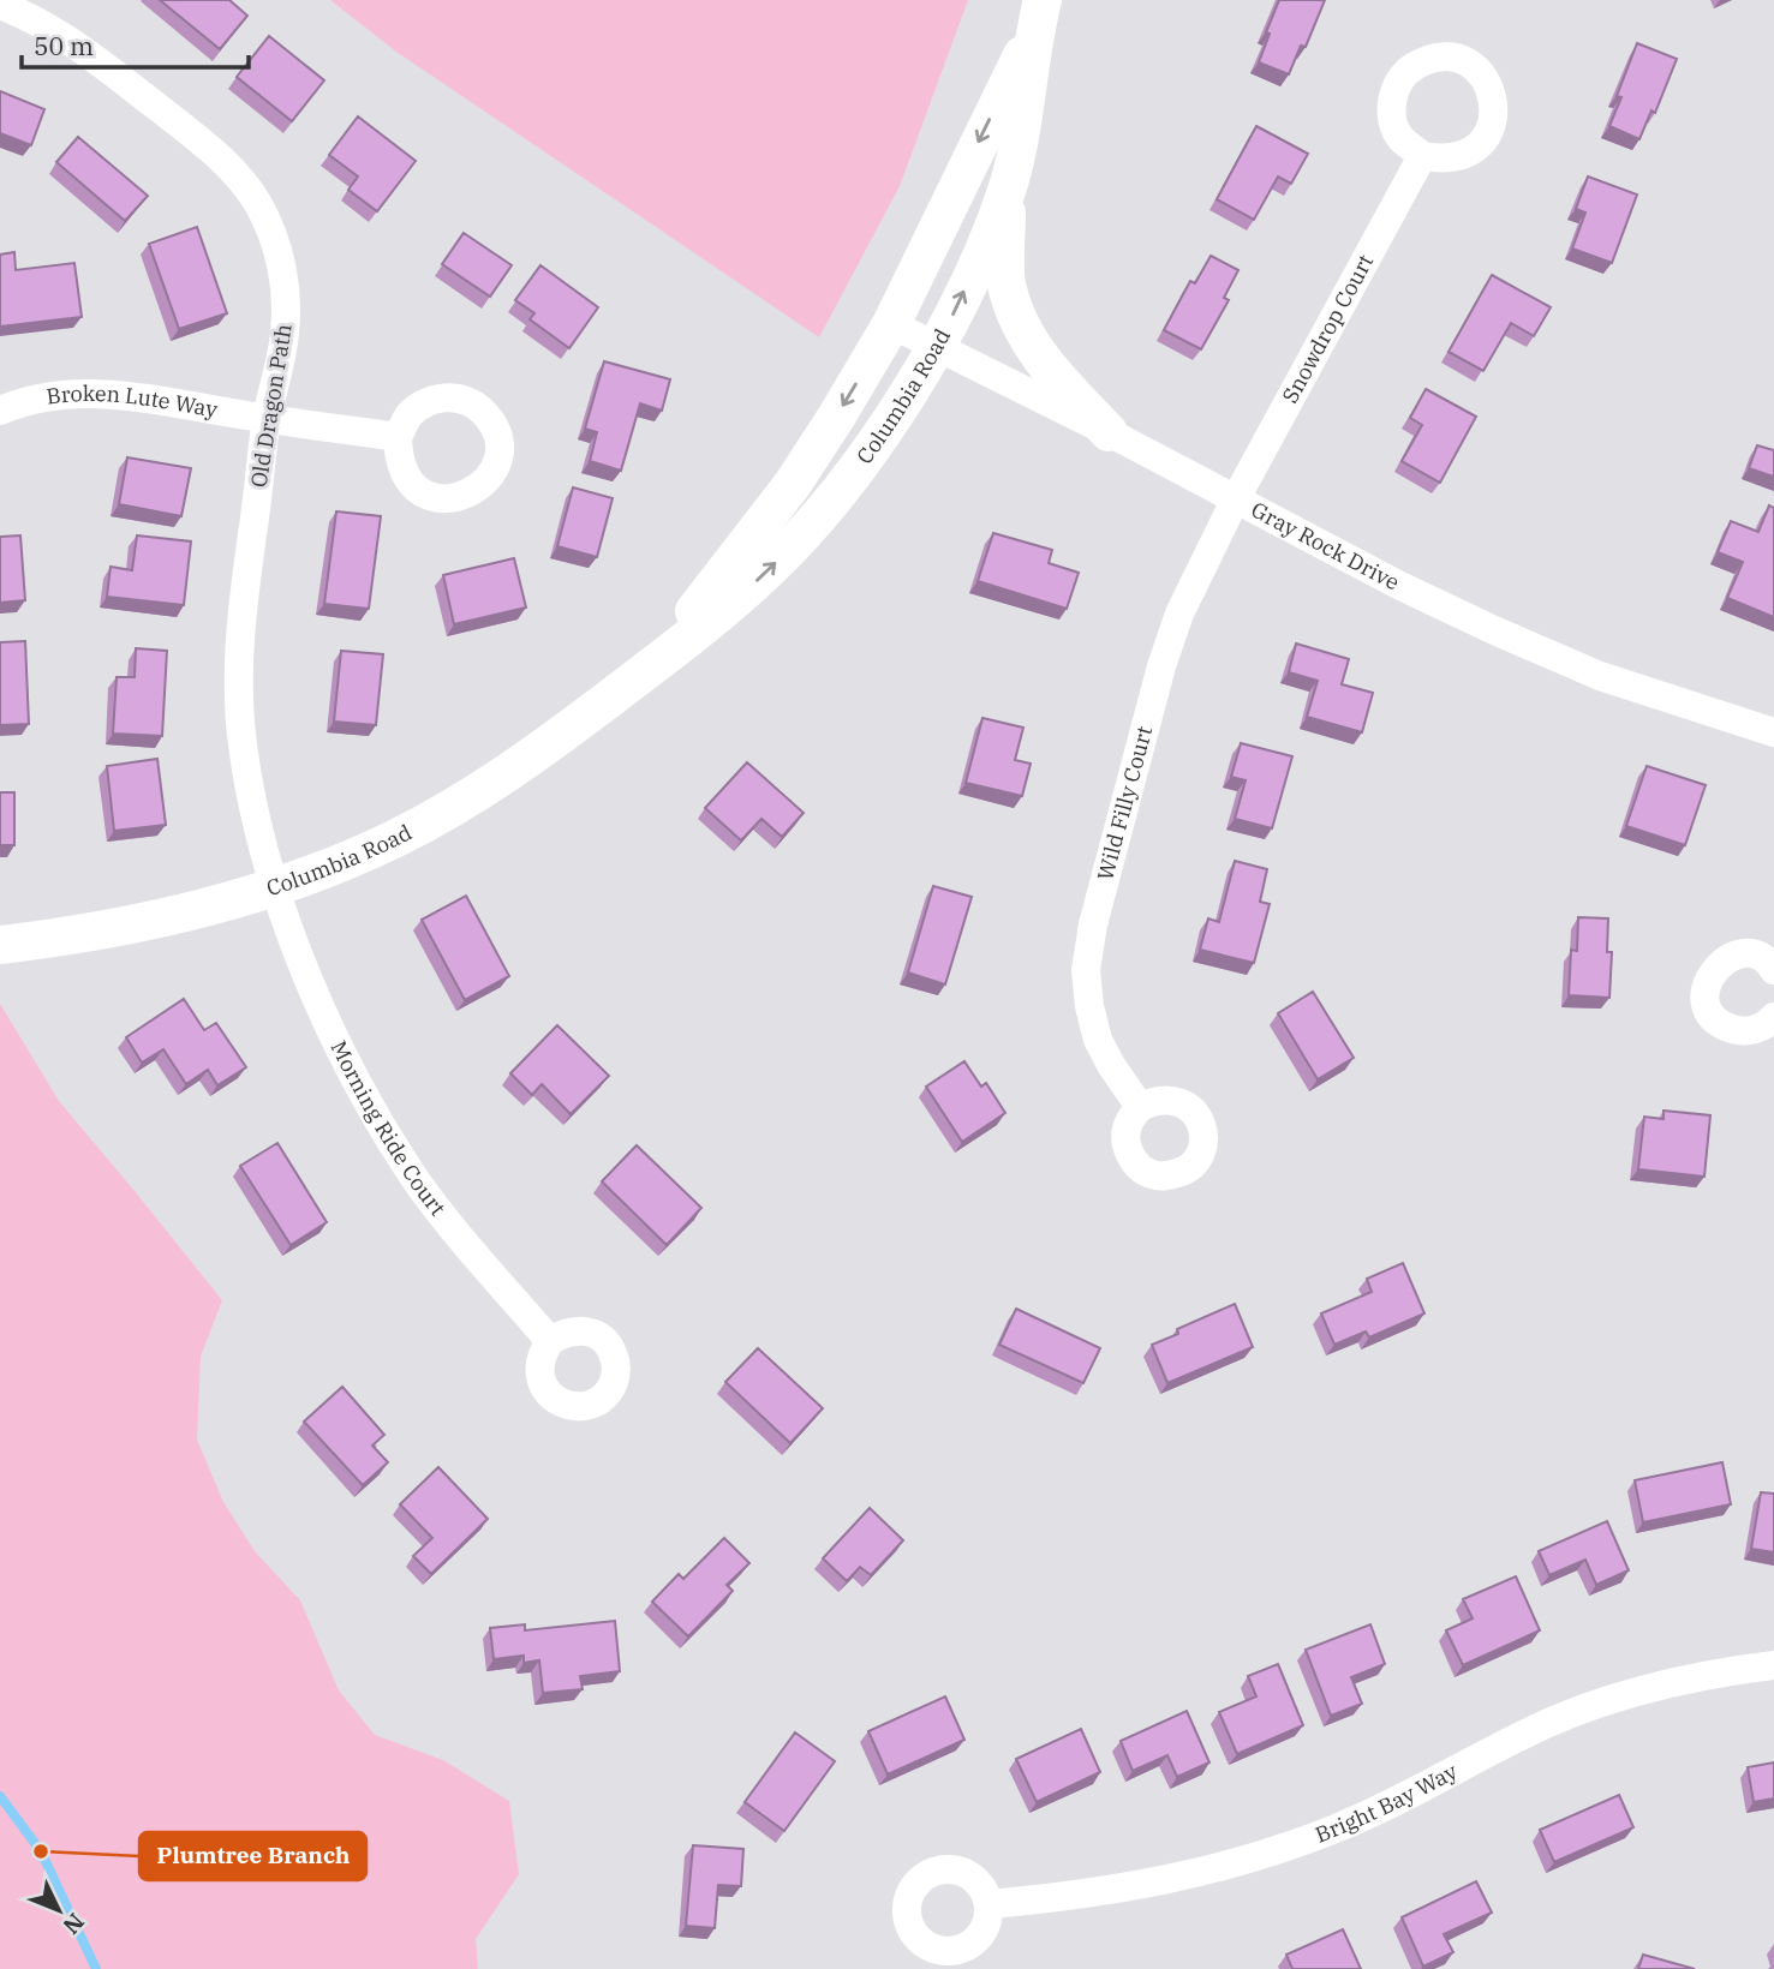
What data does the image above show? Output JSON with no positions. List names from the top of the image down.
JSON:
{
  "streets": {
    "street": [
      "Snowdrop Court",
      "Columbia Road",
      "Broken Lute Way",
      "Old Dragon Path",
      "Gray Rock Drive",
      "Wild Filly Court",
      "Morning Ride Court",
      "Bright Bay Way"
    ]
  },
  "crossings": [
    ["Snowdrop Court", "Gray Rock Drive"],
    ["Snowdrop Court", "Wild Filly Court"],
    ["Columbia Road", "Old Dragon Path"],
    ["Columbia Road", "Gray Rock Drive"],
    ["Columbia Road", "Morning Ride Court"],
    ["Broken Lute Way", "Old Dragon Path"],
    ["Old Dragon Path", "Morning Ride Court"],
    ["Gray Rock Drive", "Wild Filly Court"]
  ],
  "places": ["Plumtree Branch"],
  "scale_bar": "50 m",
  "north": "bottom right"
}
